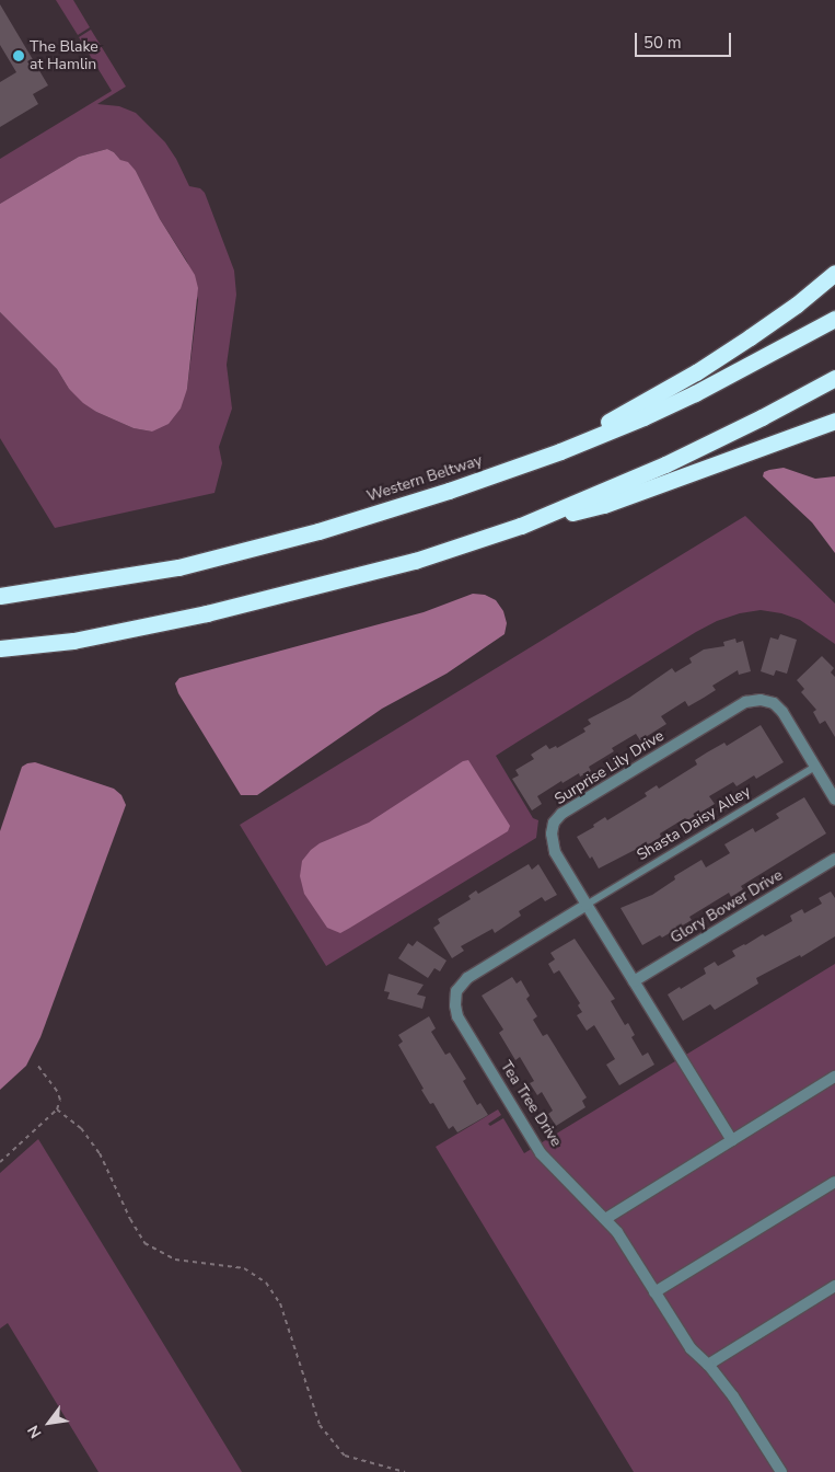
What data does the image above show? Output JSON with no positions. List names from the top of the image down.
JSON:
{
  "streets": {
    "highway": ["Western Beltway"],
    "street": ["Surprise Lily Drive", "Glory Bower Drive", "Tea Tree Drive"],
    "lane": ["Shasta Daisy Alley"]
  },
  "crossings": [
    ["Surprise Lily Drive", "Shasta Daisy Alley"],
    ["Surprise Lily Drive", "Tea Tree Drive"],
    ["Shasta Daisy Alley", "Tea Tree Drive"]
  ],
  "places": ["The Blake at Hamlin"],
  "scale_bar": "50 m",
  "north": "bottom left"
}
